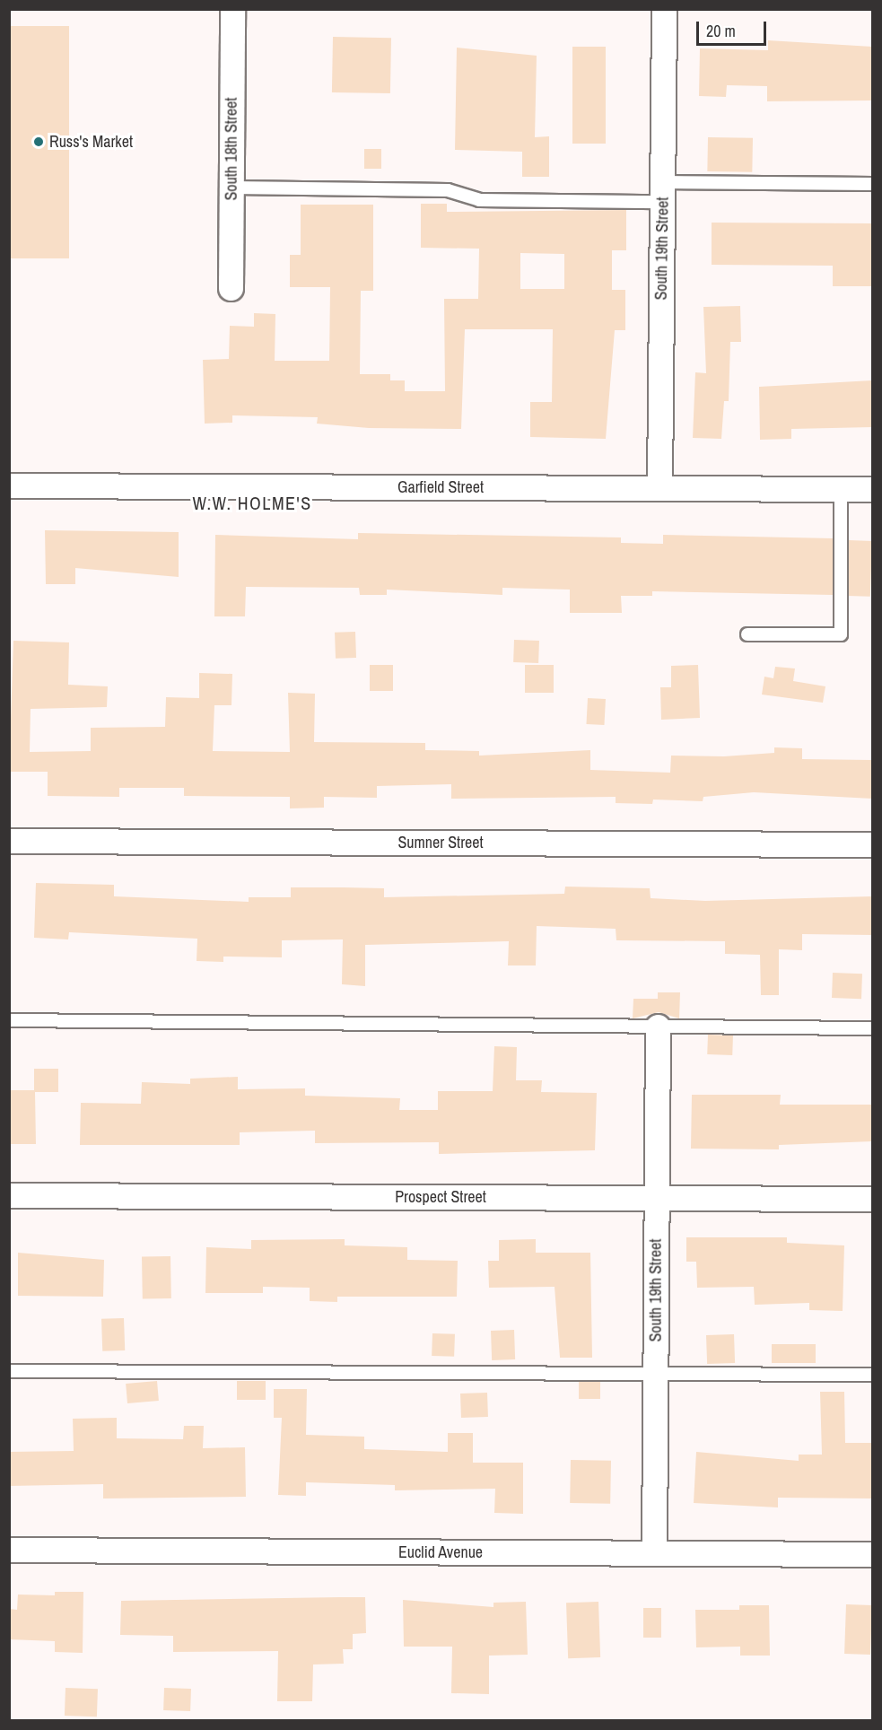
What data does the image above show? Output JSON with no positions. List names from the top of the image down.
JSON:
{
  "streets": {
    "street": [
      "South 18th Street",
      "South 19th Street",
      "Garfield Street",
      "Sumner Street",
      "Prospect Street",
      "Euclid Avenue"
    ]
  },
  "crossings": [
    ["South 19th Street", "Garfield Street"],
    ["South 19th Street", "Prospect Street"],
    ["South 19th Street", "Euclid Avenue"]
  ],
  "districts": ["W.W. HOLME'S"],
  "places": ["Russ's Market"],
  "scale_bar": "20 m"
}
